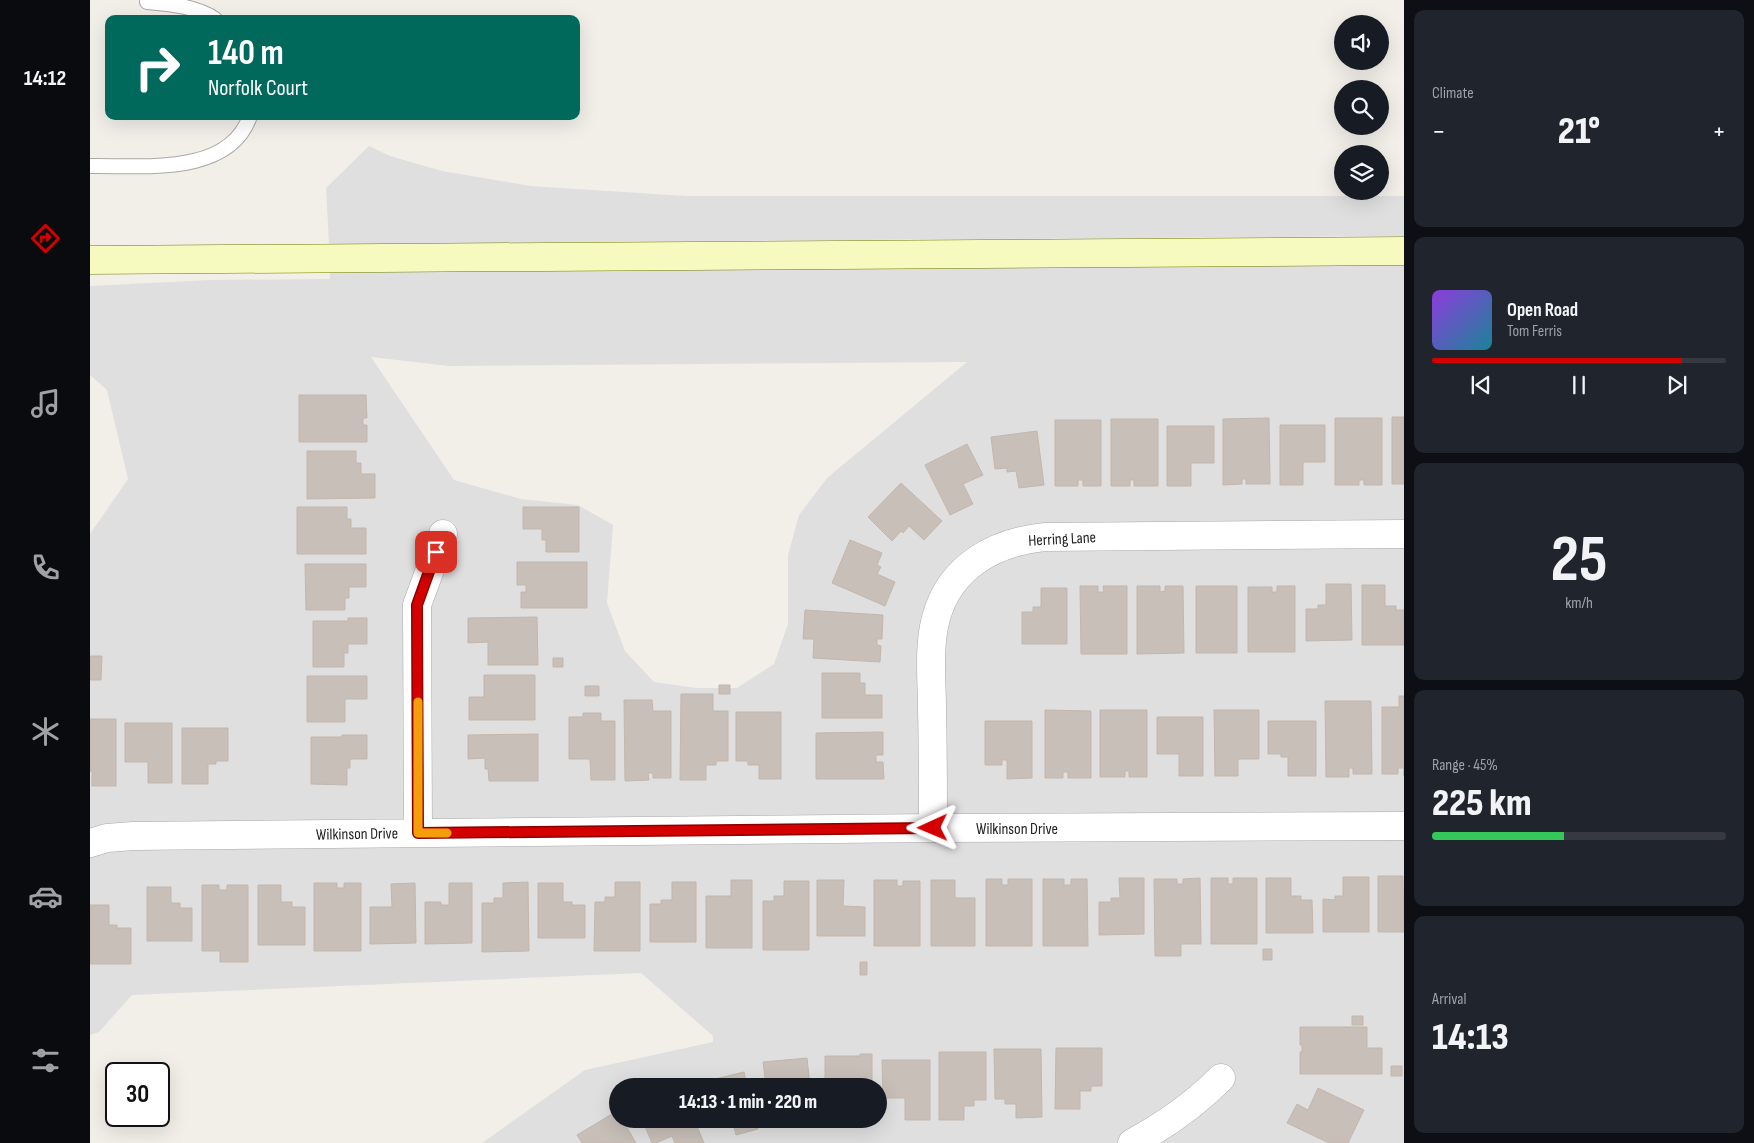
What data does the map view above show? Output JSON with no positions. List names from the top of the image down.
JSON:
{
  "streets": {
    "street": ["Herring Lane", "Wilkinson Drive"]
  },
  "crossings": [
    ["Herring Lane", "Wilkinson Drive"]
  ],
  "page": {
    "tabs": "14:12",
    "tile": [
      "Climate",
      ["25", "km/h"],
      ["Range · 45%", "225 km"],
      ["Arrival", "14:13"]
    ],
    "turn": ["140 m", "Norfolk Court"],
    "heat": ["−", "21°", "+"],
    "song": ["Open Road", "Tom Ferris"],
    "limit": "30",
    "trip": "14:13 · 1 min · 220 m"
  }
}
